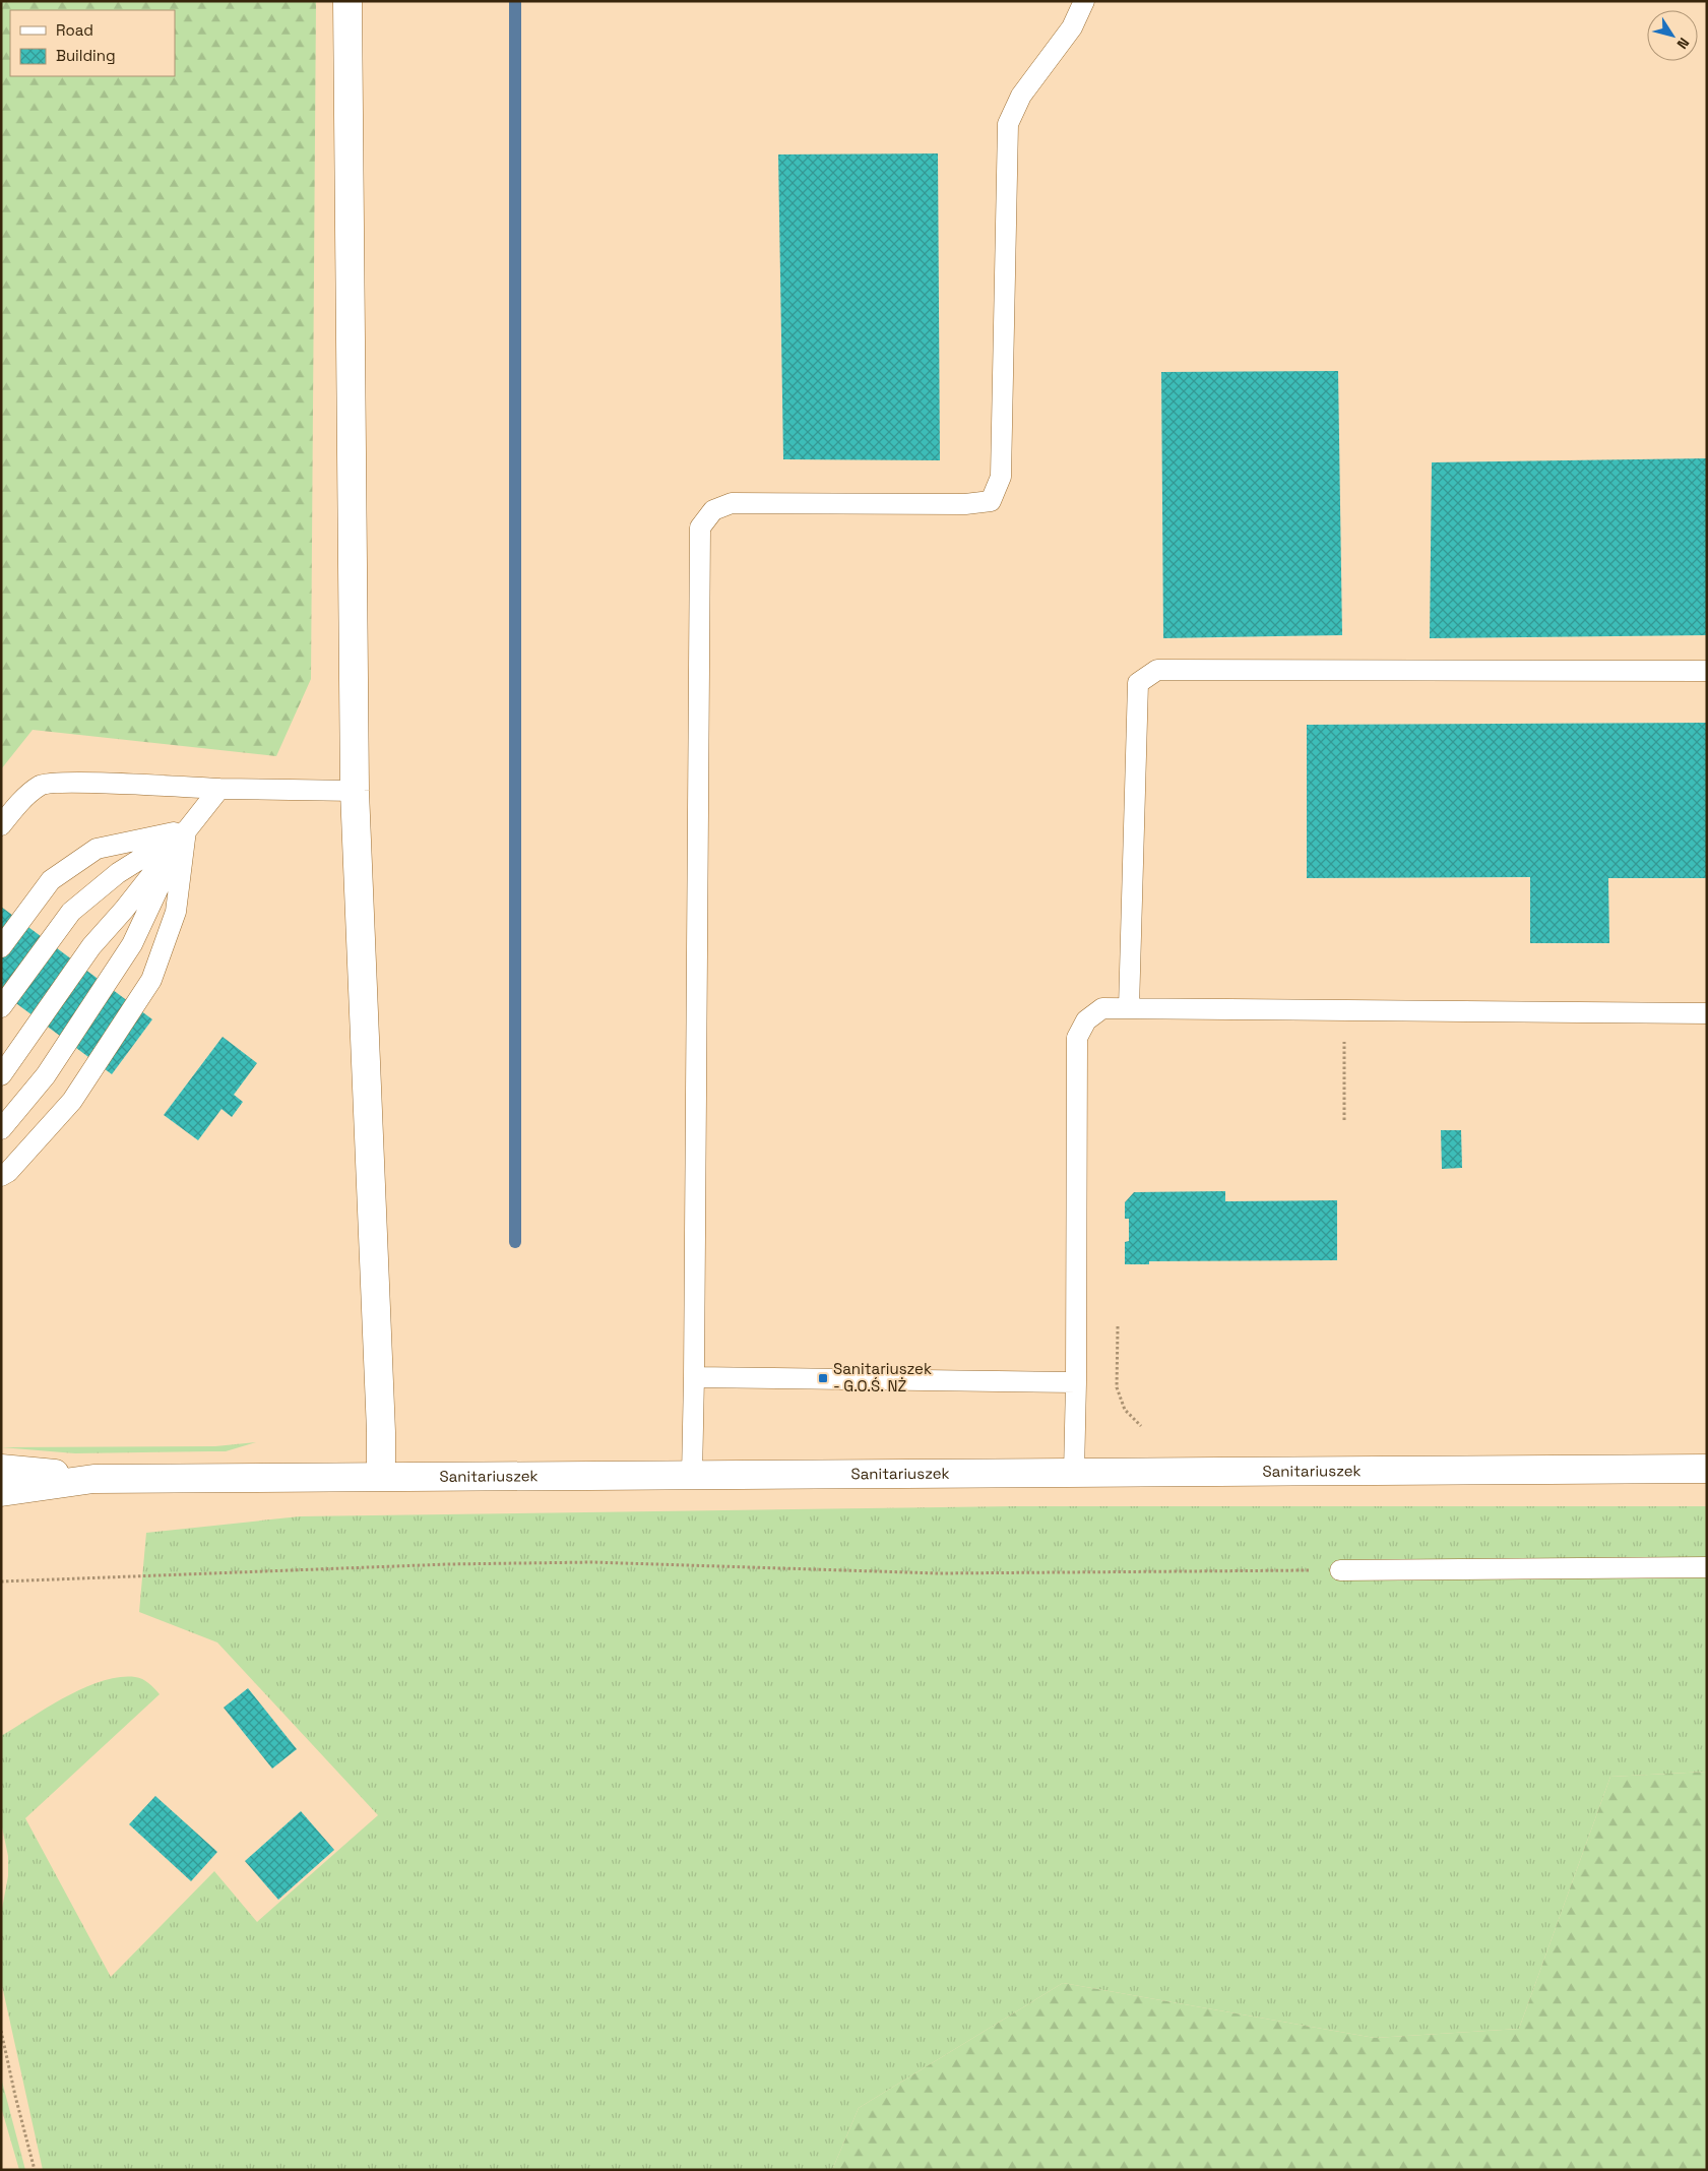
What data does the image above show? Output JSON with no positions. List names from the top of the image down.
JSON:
{
  "streets": {
    "street": ["Sanitariuszek"]
  },
  "places": {
    "transit": ["Sanitariuszek - G.O.Ś. NŻ"]
  },
  "legend": ["Road", "Building"],
  "north": "bottom right"
}
